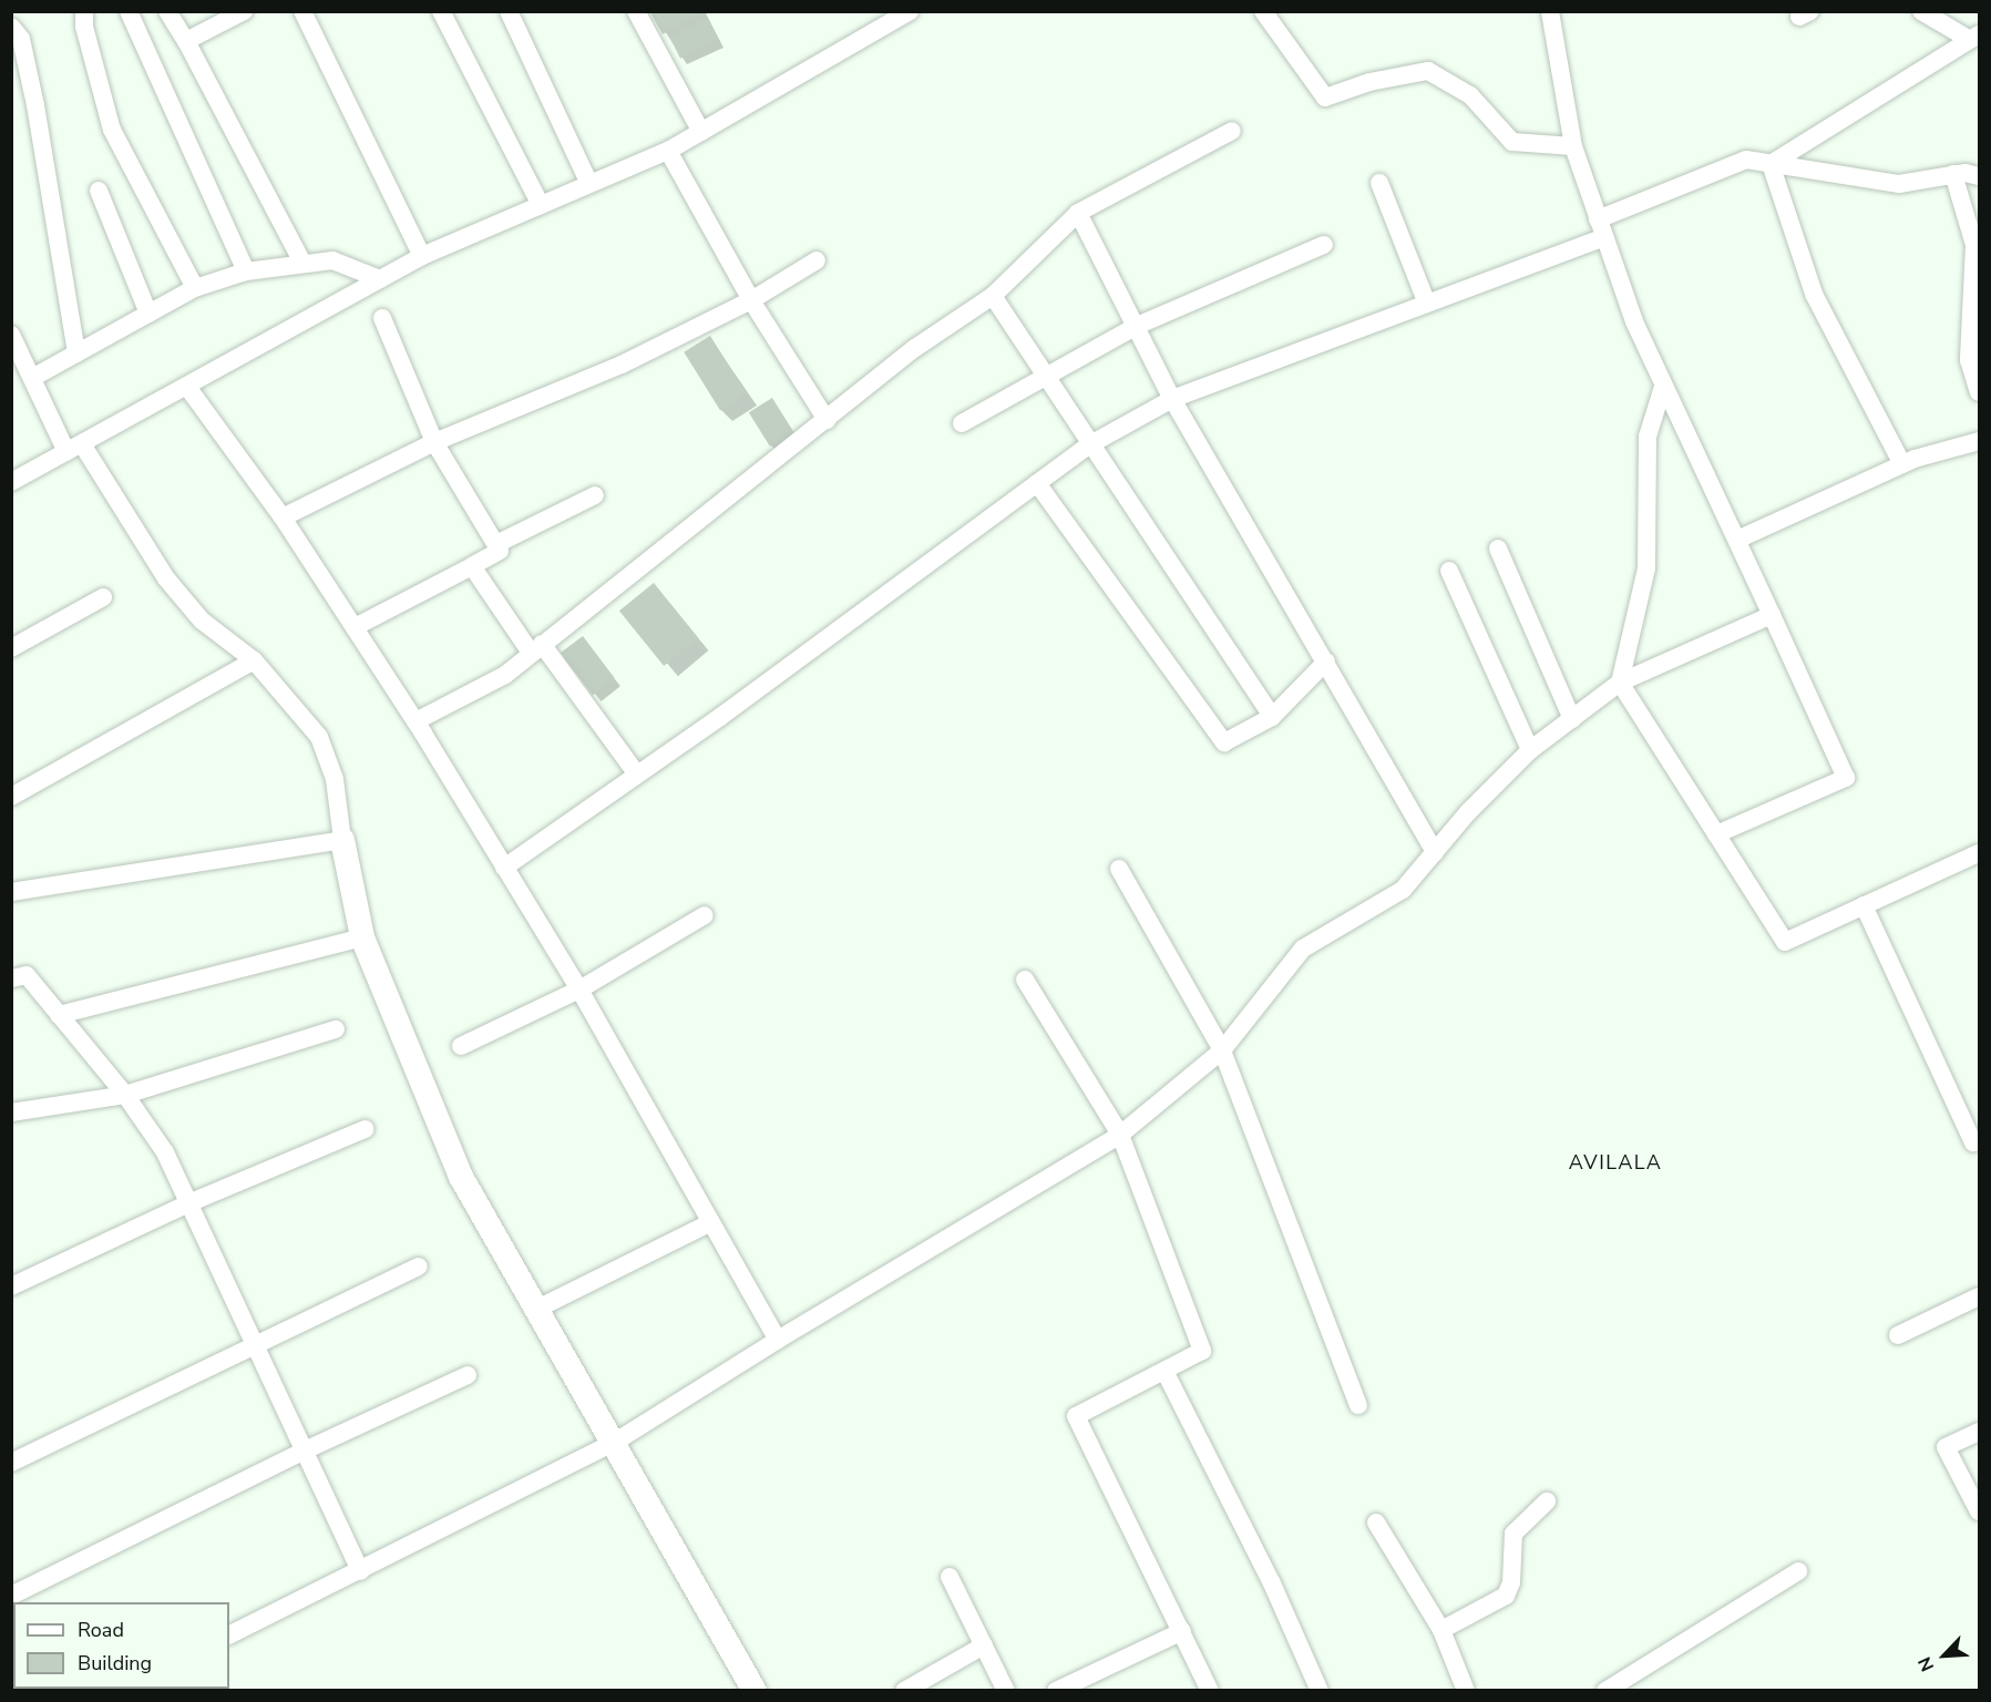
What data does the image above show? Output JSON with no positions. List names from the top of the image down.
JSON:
{
  "districts": ["AVILALA"],
  "legend": ["Road", "Building"],
  "north": "bottom left"
}
